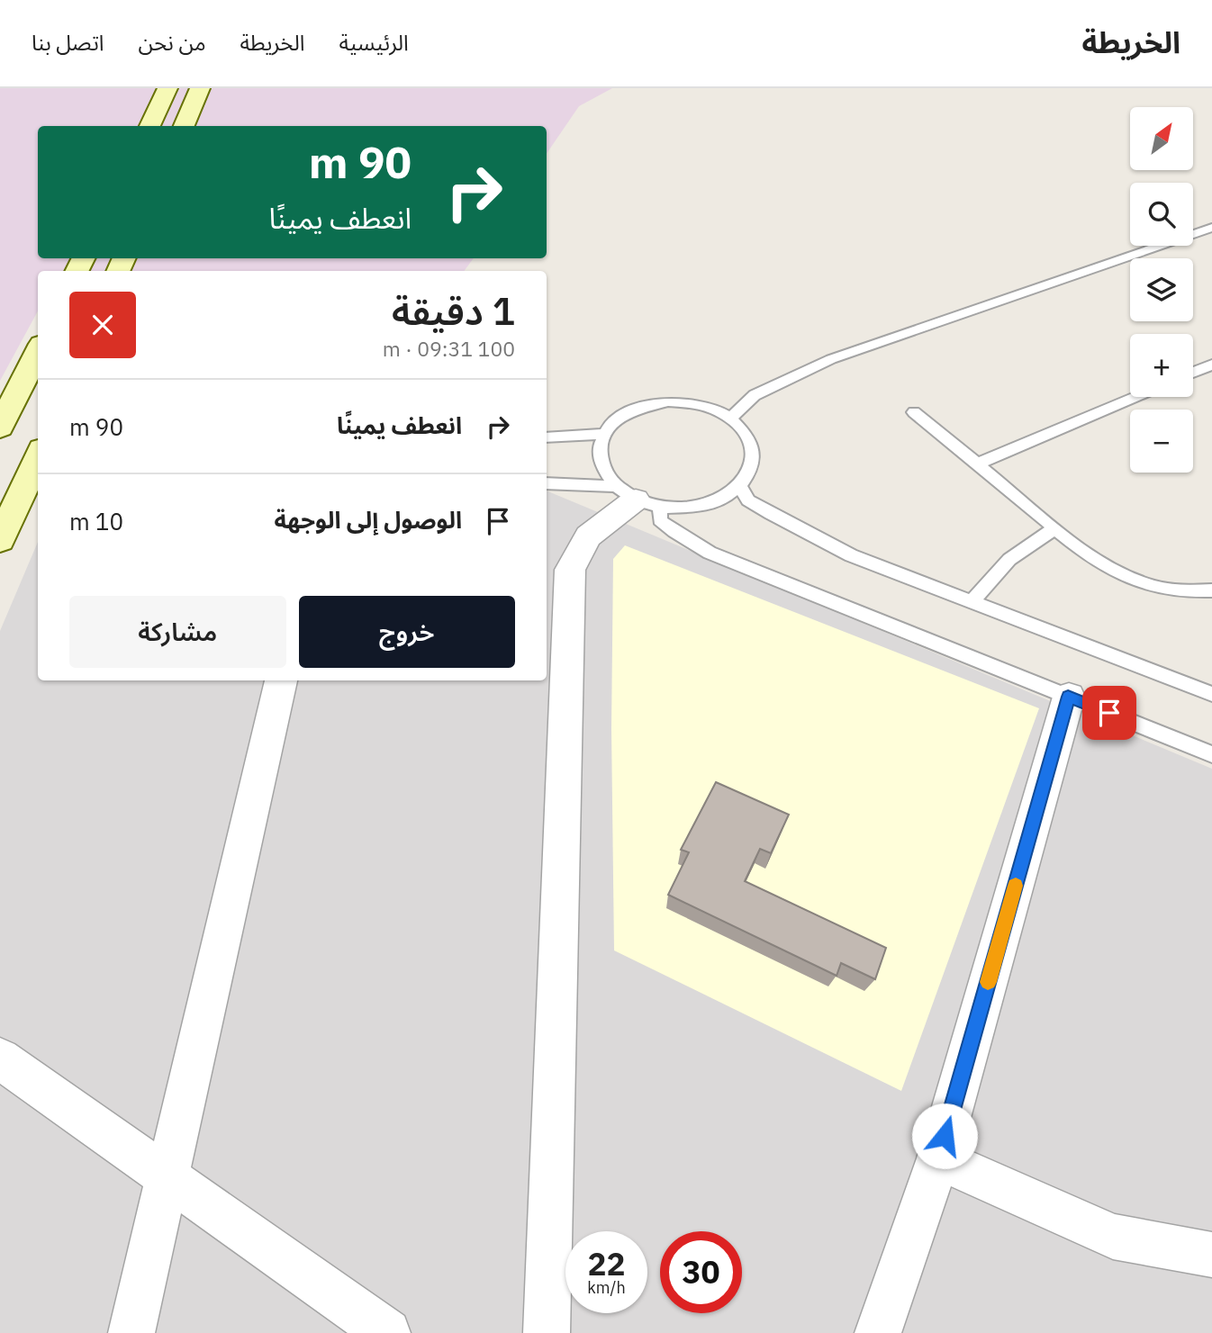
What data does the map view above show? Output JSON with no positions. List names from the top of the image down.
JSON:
{
  "north": "top right",
  "page": {
    "header": "الخريطة",
    "nav": [
      "الرئيسية",
      "الخريطة",
      "من نحن",
      "اتصل بنا"
    ],
    "map_buttons": ["+", "−"],
    "turn": ["90 m", "انعطف يمينًا"],
    "heading": ["1 دقيقة", "100 m · 09:31"],
    "list": [
      {
        "name": "انعطف يمينًا",
        "value": "90 m"
      },
      {
        "name": "الوصول إلى الوجهة",
        "value": "10 m"
      }
    ],
    "buttons": ["خروج", "مشاركة"],
    "speed": "22 km/h",
    "limit": "30"
  }
}
